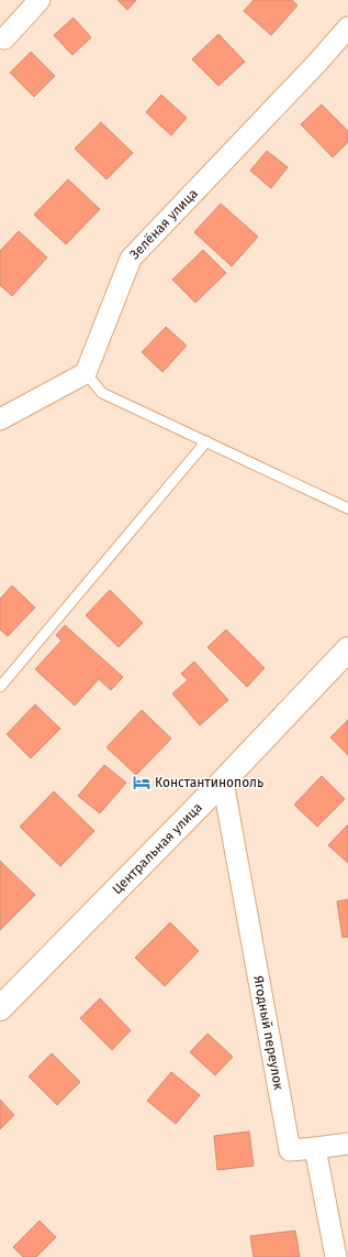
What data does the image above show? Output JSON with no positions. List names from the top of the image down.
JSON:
{
  "streets": {
    "street": ["Зелёная улица", "Центральная улица", "Ягодный переулок"]
  },
  "crossings": [
    ["Центральная улица", "Ягодный переулок"]
  ],
  "places": {
    "hotel": ["Константинополь"]
  }
}
